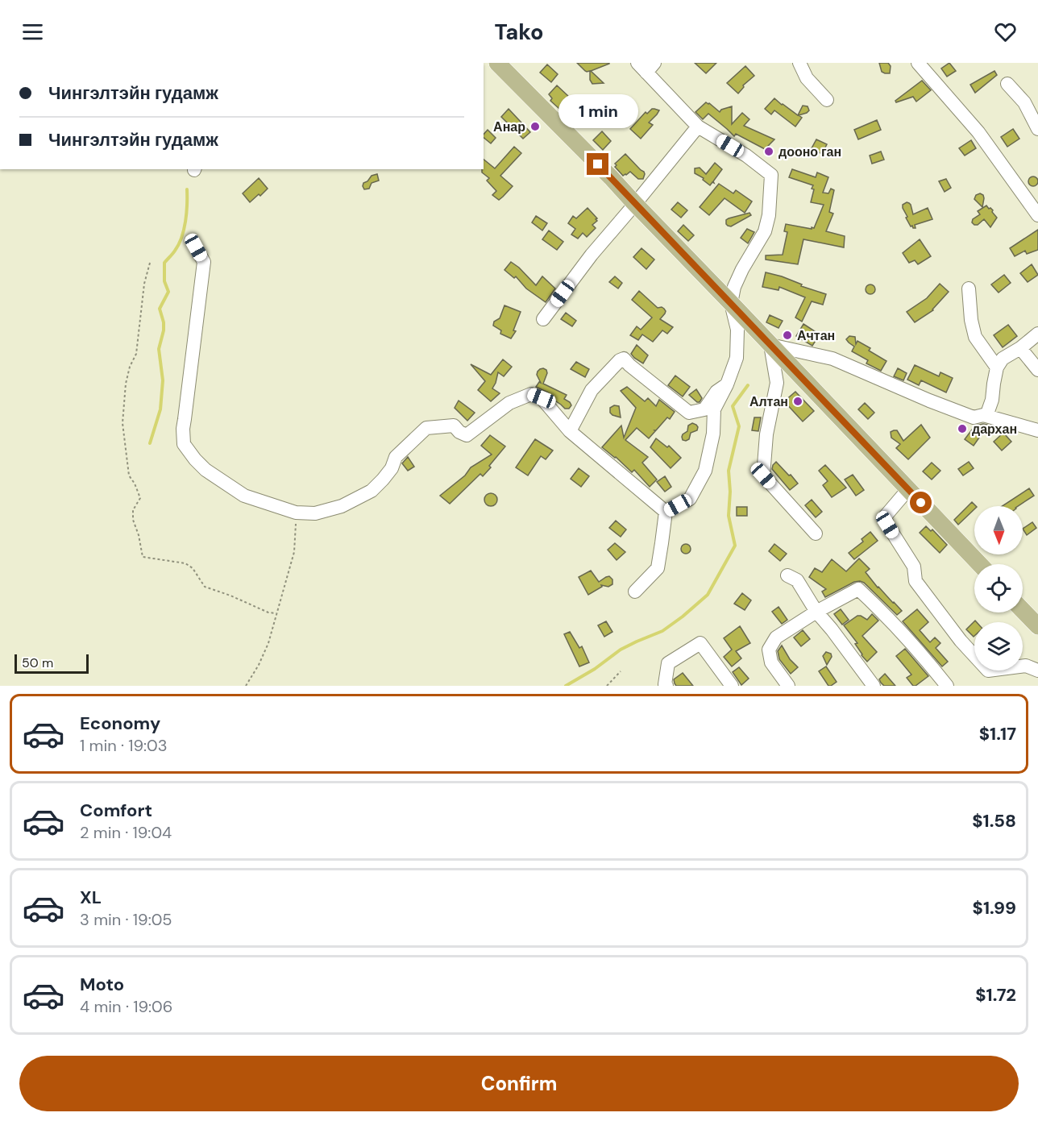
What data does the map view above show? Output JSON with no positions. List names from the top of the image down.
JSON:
{
  "places": [
    "Анар",
    "дооно ган",
    "Ачтан",
    "Алтан",
    "дархан"
  ],
  "scale_bar": "50 m",
  "north": "bottom",
  "page": {
    "header": "Tako",
    "banner": ["Чингэлтэйн гудамж", "Чингэлтэйн гудамж"],
    "bubble": "1 min",
    "scale": "50 m",
    "list": [
      {
        "name": "Economy",
        "note": "1 min · 19:03",
        "value": "$1.17"
      },
      {
        "name": "Comfort",
        "note": "2 min · 19:04",
        "value": "$1.58"
      },
      {
        "name": "XL",
        "note": "3 min · 19:05",
        "value": "$1.99"
      },
      {
        "name": "Moto",
        "note": "4 min · 19:06",
        "value": "$1.72"
      }
    ],
    "buttons": "Confirm"
  }
}
